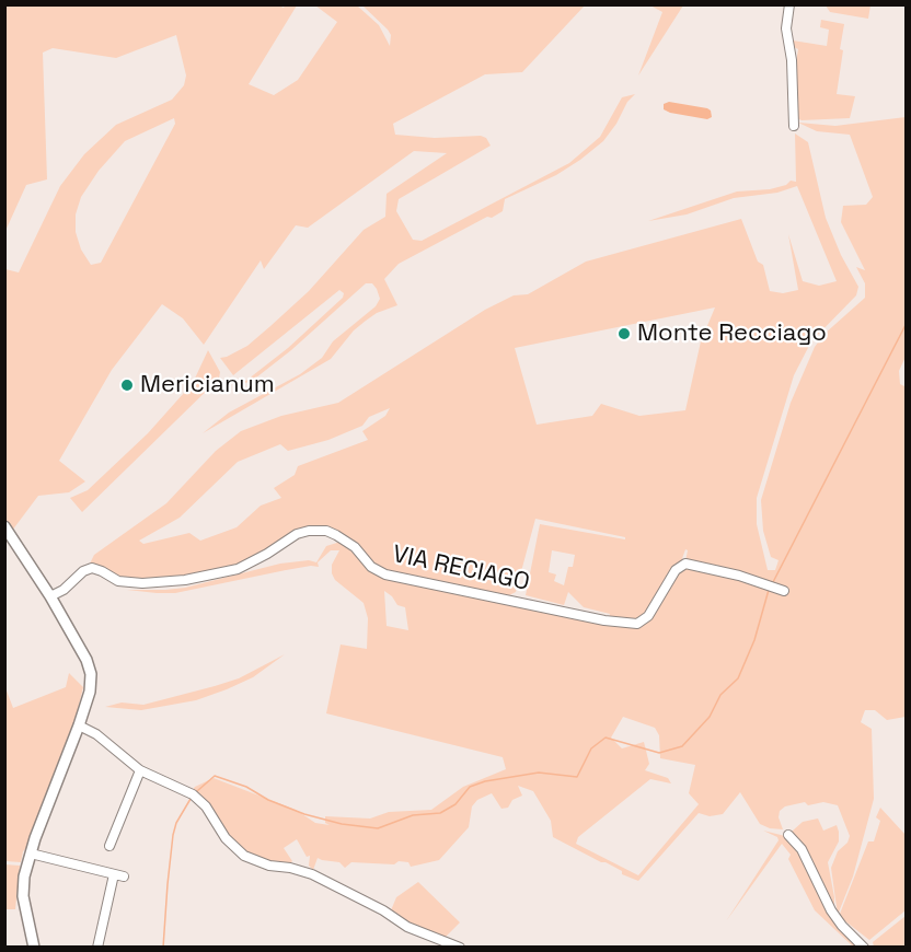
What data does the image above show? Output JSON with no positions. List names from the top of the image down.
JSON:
{
  "streets": {
    "street": ["VIA RECIAGO"]
  },
  "places": ["Monte Recciago", "Mericianum"]
}
